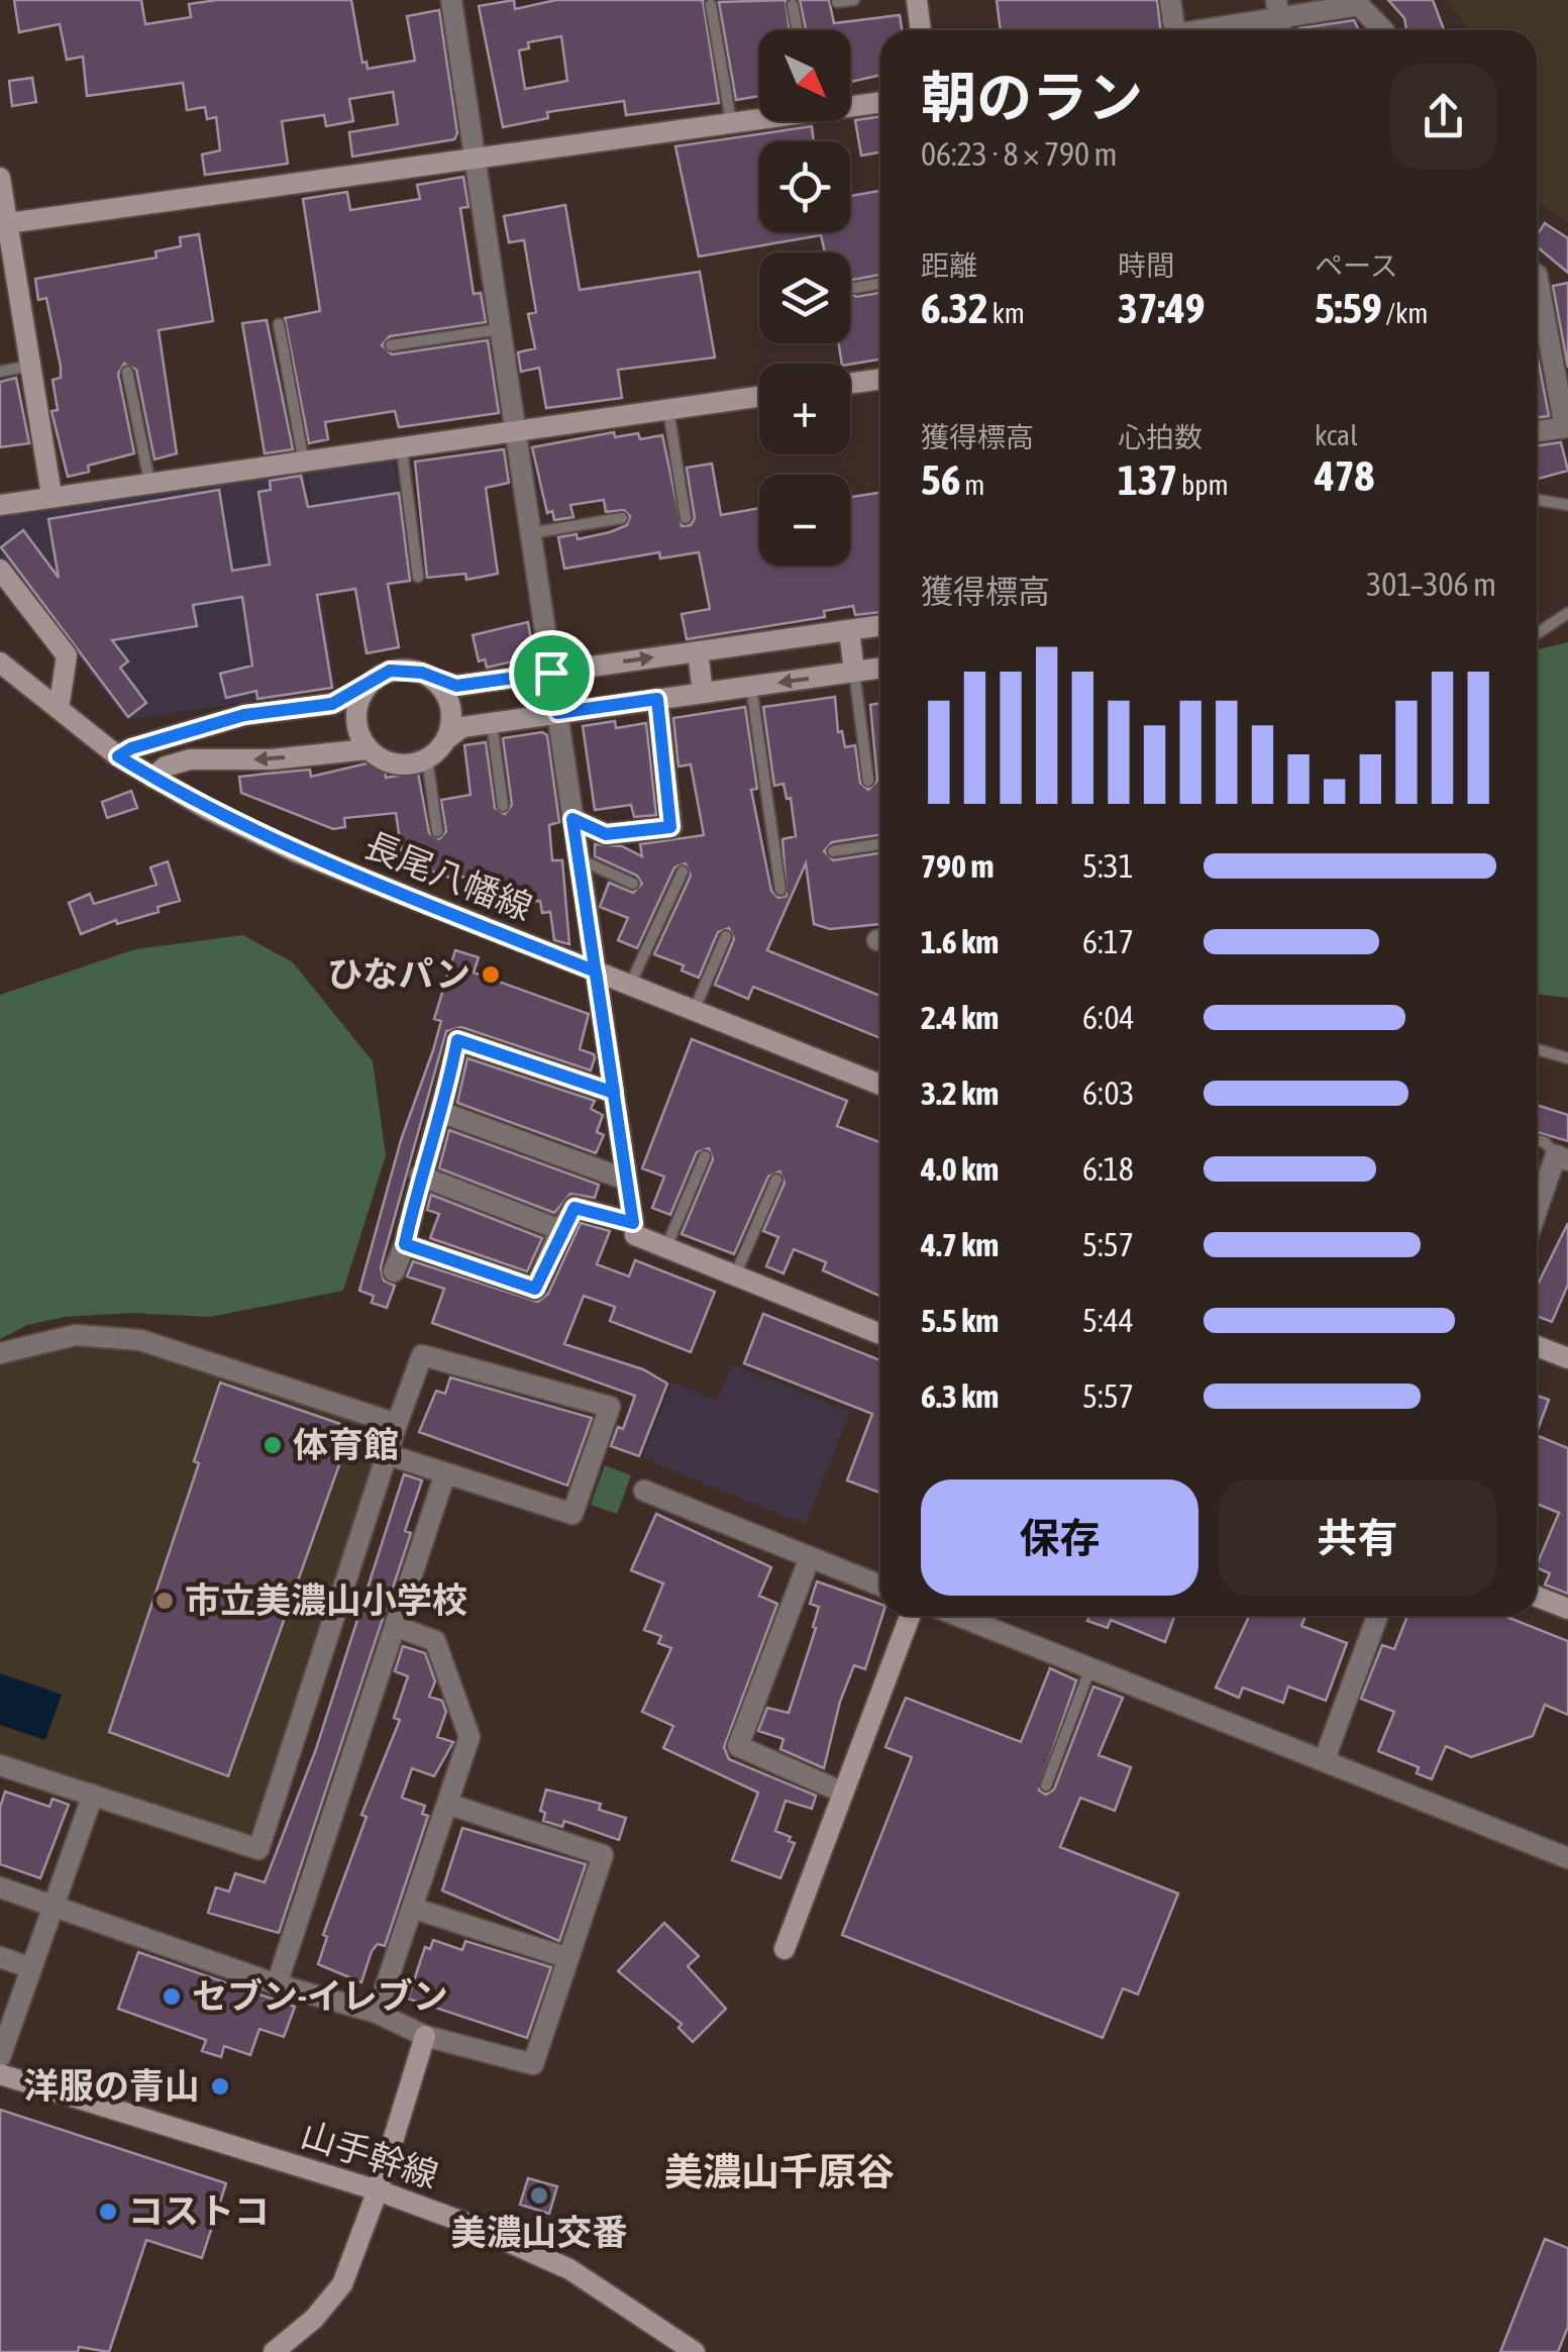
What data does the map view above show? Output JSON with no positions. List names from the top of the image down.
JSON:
{
  "streets": {
    "street": ["長尾八幡線", "山手幹線"]
  },
  "districts": ["美濃山千原谷"],
  "places": [
    "ひなパン",
    "体育館",
    "市立美濃山小学校",
    "セブン-イレブン",
    "洋服の青山",
    "美濃山交番",
    "コストコ"
  ],
  "north": "bottom right",
  "page": {
    "map_buttons": ["+", "−"],
    "heading": ["朝のラン", "06:23 · 8 × 790 m"],
    "stats": [
      ["距離", "6.32 km"],
      ["時間", "37:49"],
      ["ペース", "5:59 /km"],
      ["獲得標高", "56 m"],
      ["心拍数", "137 bpm"],
      ["kcal", "478"]
    ],
    "chart": ["獲得標高", "301–306 m"],
    "list": [
      {
        "name": "790 m",
        "note": "5:31"
      },
      {
        "name": "1.6 km",
        "note": "6:17"
      },
      {
        "name": "2.4 km",
        "note": "6:04"
      },
      {
        "name": "3.2 km",
        "note": "6:03"
      },
      {
        "name": "4.0 km",
        "note": "6:18"
      },
      {
        "name": "4.7 km",
        "note": "5:57"
      },
      {
        "name": "5.5 km",
        "note": "5:44"
      },
      {
        "name": "6.3 km",
        "note": "5:57"
      }
    ],
    "buttons": ["保存", "共有"]
  }
}
